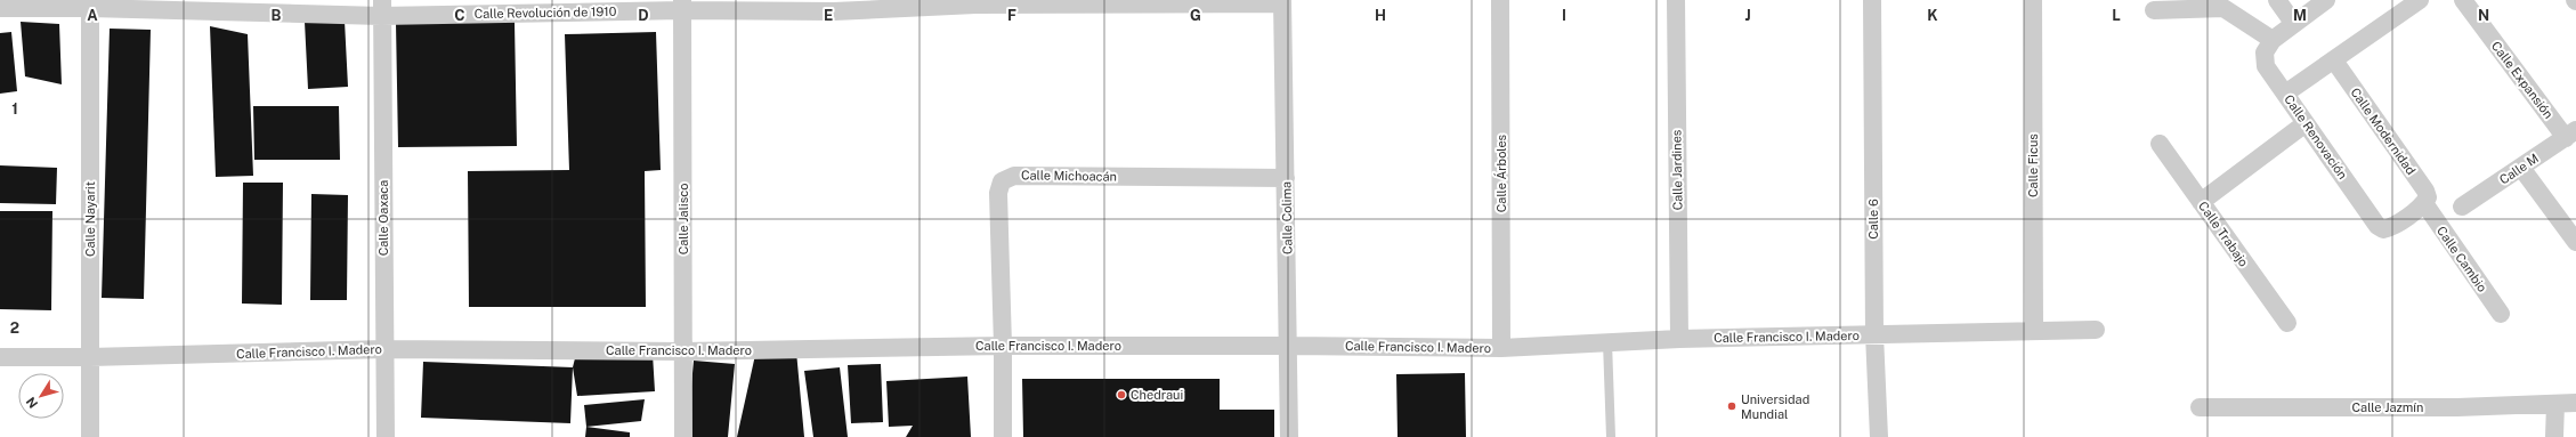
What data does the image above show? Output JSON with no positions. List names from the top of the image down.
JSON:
{
  "streets": {
    "street": [
      "Calle Revolución de 1910",
      "Calle Expansión",
      "Calle Modernidad",
      "Calle Renovación",
      "Calle Ficus",
      "Calle M",
      "Calle Jardines",
      "Calle Árboles",
      "Calle Michoacán",
      "Calle Oaxaca",
      "Calle Colima",
      "Calle Nayarit",
      "Calle Jalisco",
      "Calle 6",
      "Calle Trabajo",
      "Calle Cambio",
      "Calle Francisco I. Madero",
      "Calle Jazmín"
    ]
  },
  "crossings": [
    ["Calle Revolución de 1910", "Calle Oaxaca"],
    ["Calle Revolución de 1910", "Calle Colima"],
    ["Calle Revolución de 1910", "Calle Nayarit"],
    ["Calle Revolución de 1910", "Calle Jalisco"],
    ["Calle Expansión", "Calle M"],
    ["Calle Modernidad", "Calle Renovación"],
    ["Calle Modernidad", "Calle Cambio"],
    ["Calle Renovación", "Calle Cambio"],
    ["Calle Ficus", "Calle Francisco I. Madero"],
    ["Calle Jardines", "Calle Francisco I. Madero"],
    ["Calle Árboles", "Calle Francisco I. Madero"],
    ["Calle Michoacán", "Calle Colima"],
    ["Calle Michoacán", "Calle Francisco I. Madero"],
    ["Calle Oaxaca", "Calle Francisco I. Madero"],
    ["Calle Colima", "Calle Francisco I. Madero"],
    ["Calle Nayarit", "Calle Francisco I. Madero"],
    ["Calle Jalisco", "Calle Francisco I. Madero"],
    ["Calle 6", "Calle Francisco I. Madero"]
  ],
  "places": ["Chedraui", "Universidad Mundial"],
  "north": "bottom left",
  "grid": {
    "columns": [
      "A",
      "B",
      "C",
      "D",
      "E",
      "F",
      "G",
      "H",
      "I",
      "J",
      "K",
      "L",
      "M",
      "N"
    ],
    "rows": ["1", "2"]
  }
}
